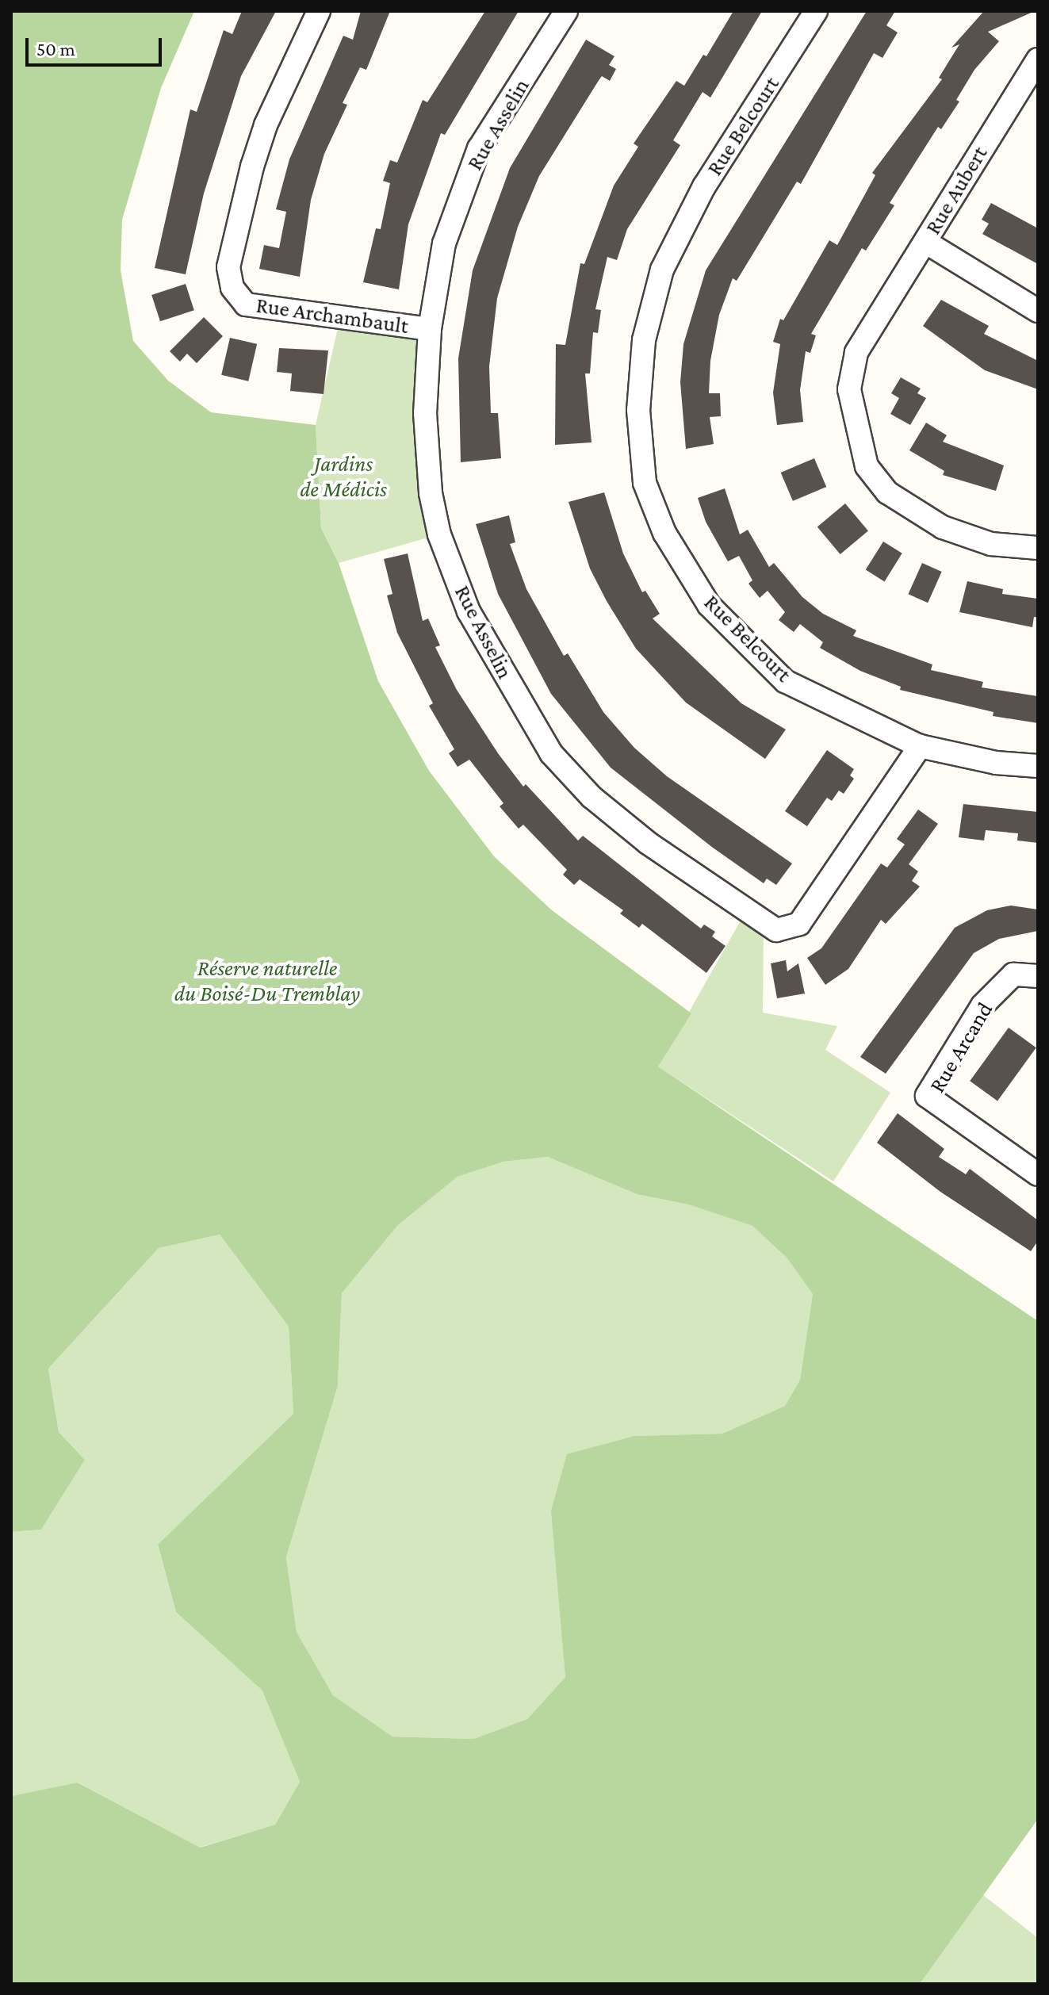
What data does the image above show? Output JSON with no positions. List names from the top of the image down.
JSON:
{
  "streets": {
    "street": [
      "Rue Asselin",
      "Rue Belcourt",
      "Rue Aubert",
      "Rue Archambault",
      "Rue Arcand"
    ]
  },
  "crossings": [
    ["Rue Asselin", "Rue Belcourt"],
    ["Rue Asselin", "Rue Archambault"]
  ],
  "parks": ["Jardins de Médicis", "Réserve naturelle du Boisé-Du Tremblay"],
  "scale_bar": "50 m"
}
